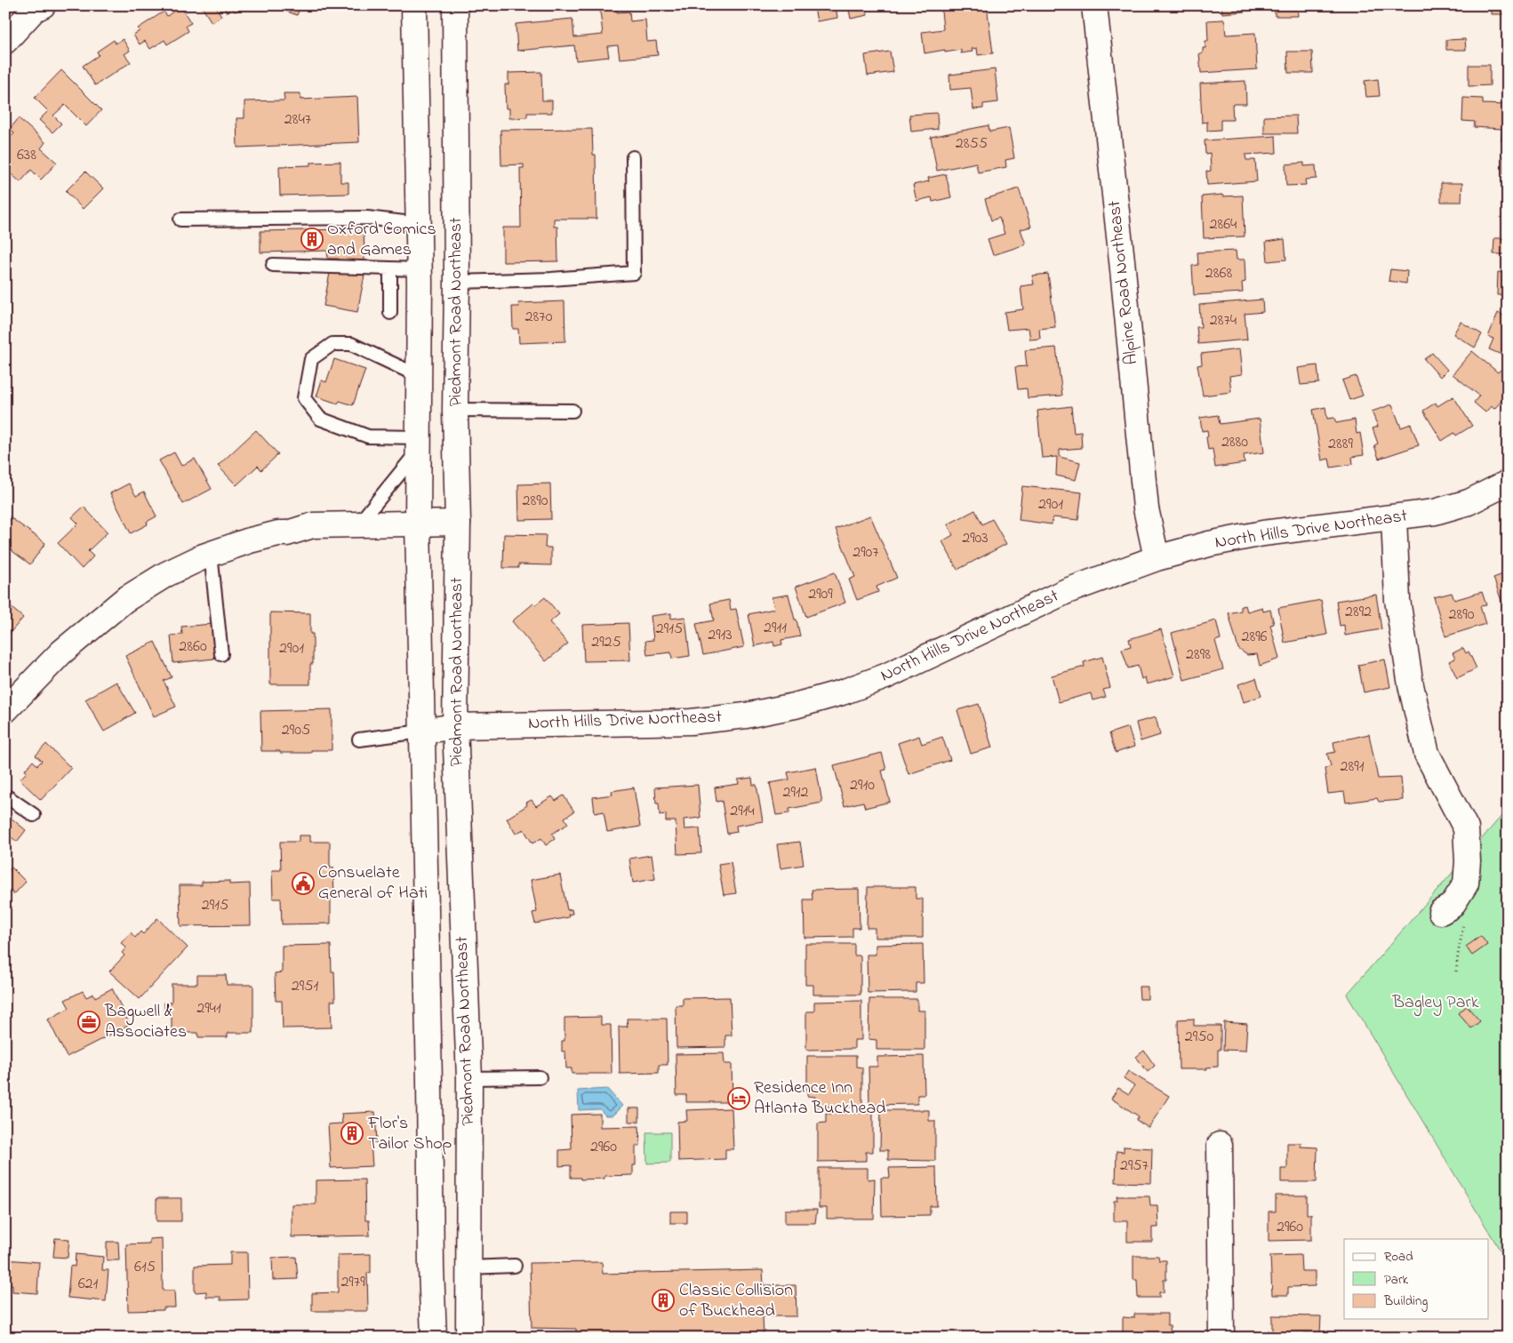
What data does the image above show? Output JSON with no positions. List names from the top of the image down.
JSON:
{
  "streets": {
    "street": ["Alpine Road Northeast", "Piedmont Road Northeast", "North Hills Drive Northeast"]
  },
  "crossings": [
    ["Alpine Road Northeast", "North Hills Drive Northeast"],
    ["Piedmont Road Northeast", "North Hills Drive Northeast"]
  ],
  "parks": ["Bagley Park"],
  "places": {
    "building": ["Oxford Comics and Games", "Flor's Tailor Shop", "Classic Collision of Buckhead"],
    "public building": ["Consuelate General of Hati"],
    "office": ["Bagwell & Associates"],
    "hotel": ["Residence Inn Atlanta Buckhead"]
  },
  "house_numbers": [
    "2847",
    "2855",
    "638",
    "2864",
    "2868",
    "2870",
    "2874",
    "2880",
    "2889",
    "2890",
    "2901",
    "2903",
    "2907",
    "2909",
    "2892",
    "2890",
    "2911",
    "2915",
    "2913",
    "2896",
    "2925",
    "2860",
    "2901",
    "2898",
    "2905",
    "2891",
    "2910",
    "2912",
    "2914",
    "2915",
    "2951",
    "2941",
    "2950",
    "2960",
    "2957",
    "2960",
    "615",
    "2979",
    "621"
  ],
  "legend": ["Road", "Park", "Building"]
}
